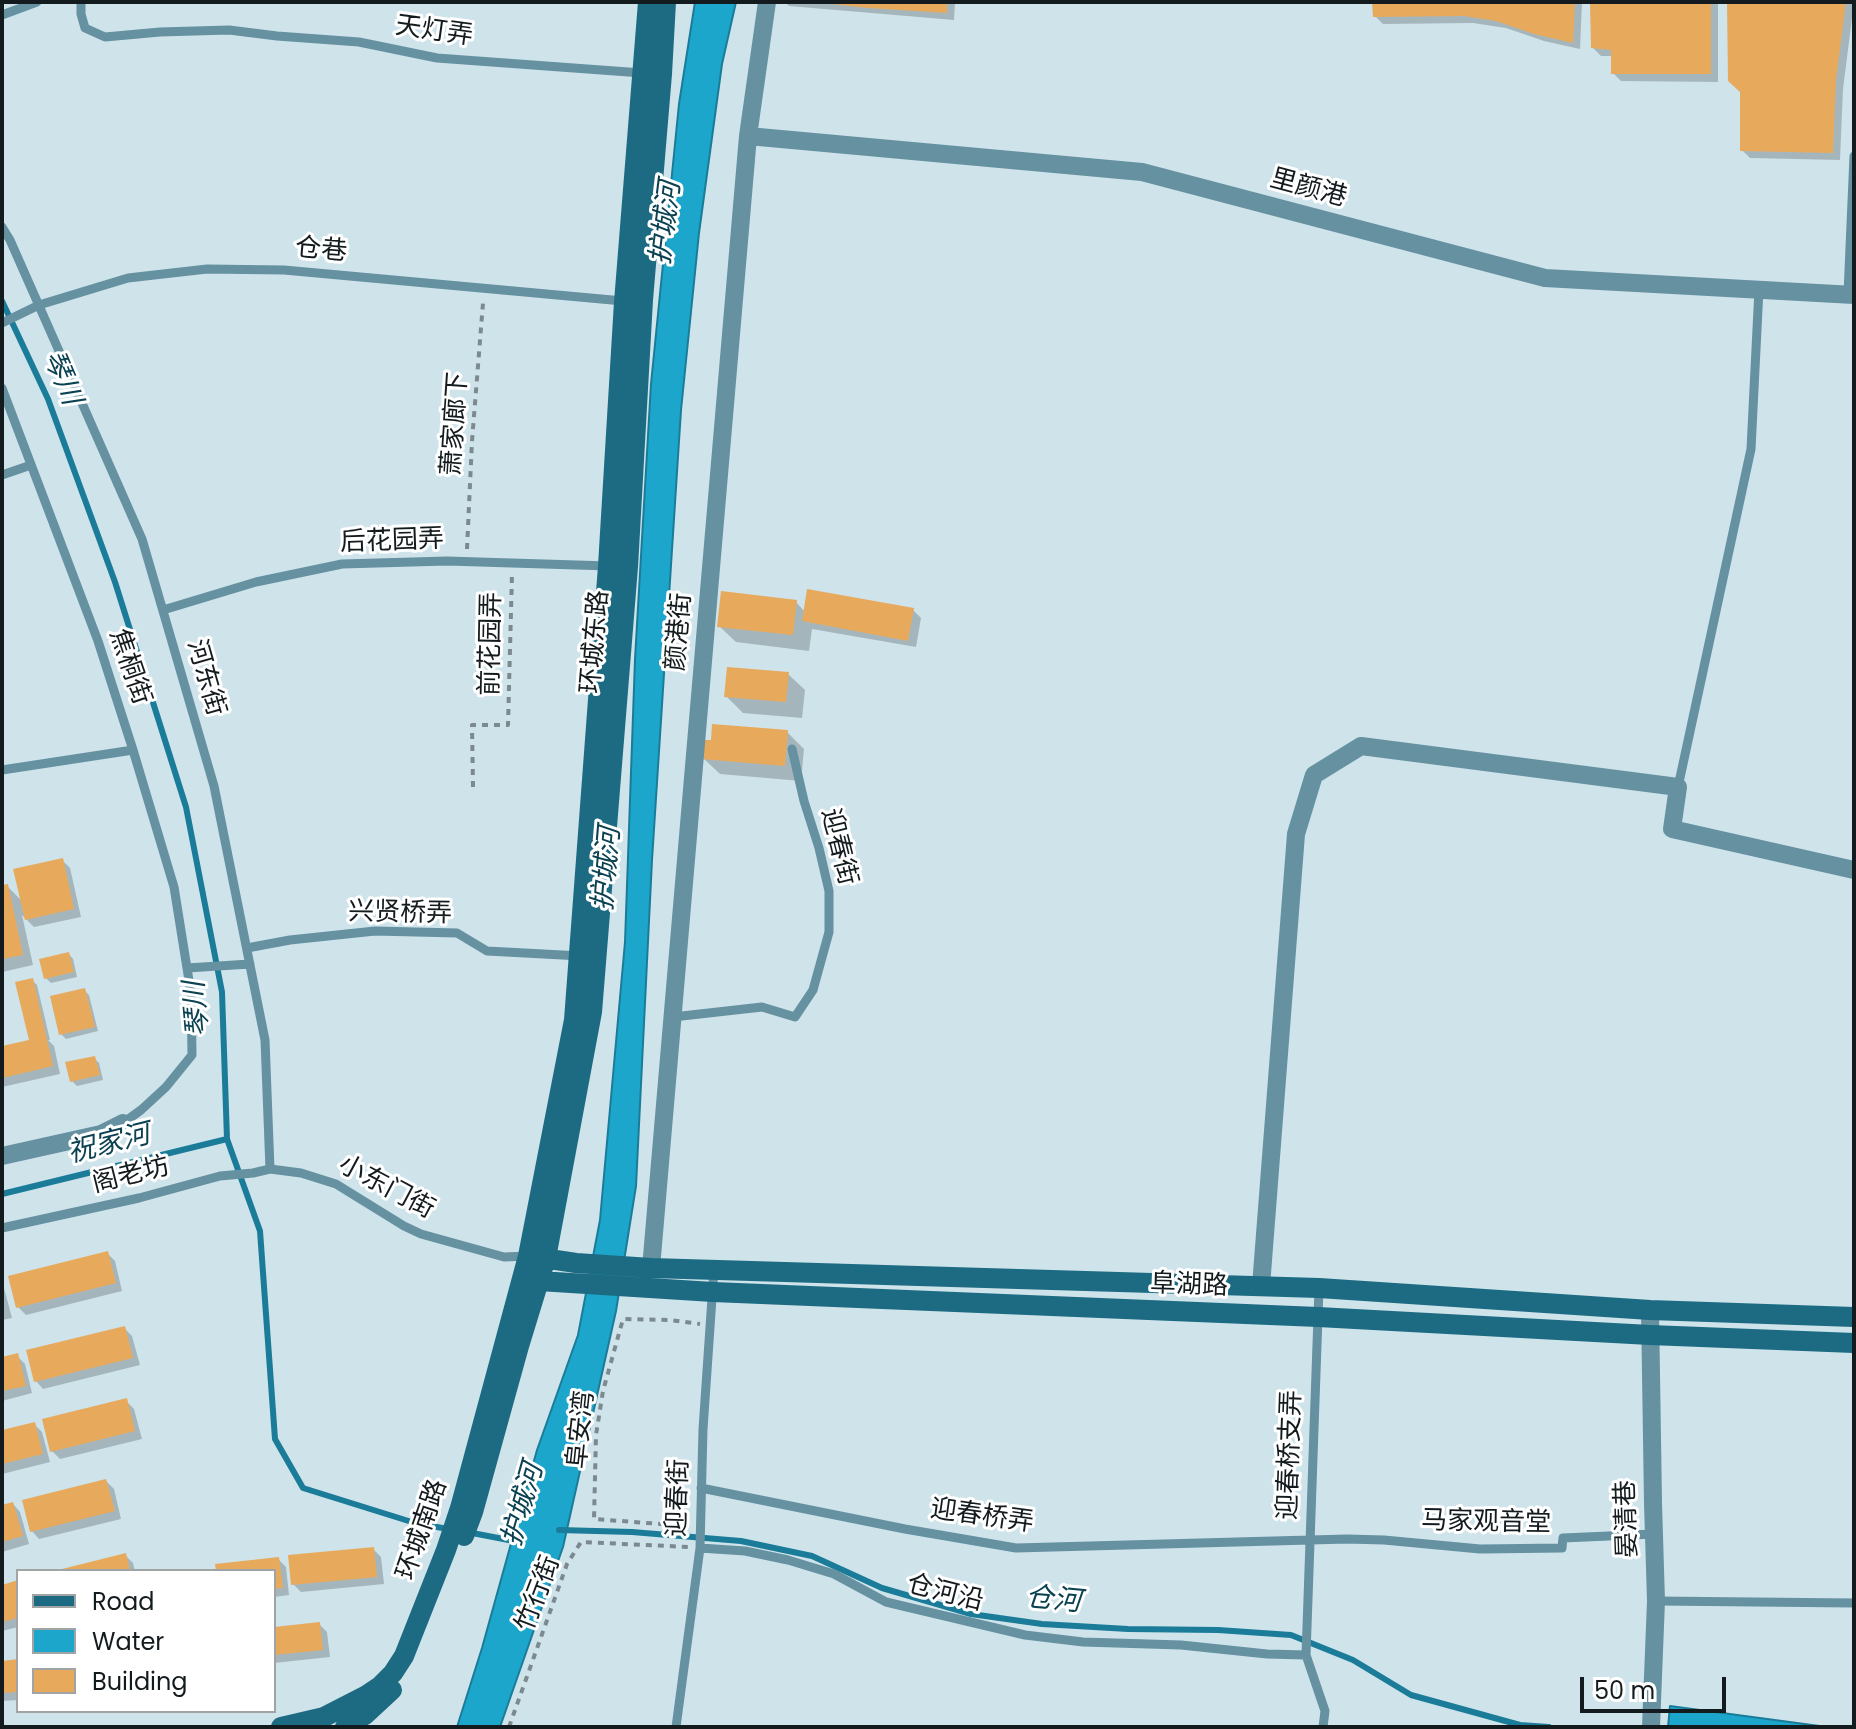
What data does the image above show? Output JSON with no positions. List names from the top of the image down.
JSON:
{
  "streets": {
    "main road": ["环城东路", "阜湖路", "环城南路"],
    "street": ["里颜港", "颜港街", "晏清巷"],
    "lane": [
      "天灯弄",
      "仓巷",
      "后花园弄",
      "焦桐街",
      "河东街",
      "迎春街",
      "兴贤桥弄",
      "阁老坊",
      "小东门街",
      "迎春桥支弄",
      "迎春桥弄",
      "马家观音堂",
      "仓河沿"
    ],
    "path": [
      "萧家廊下",
      "前花园弄",
      "阜安湾",
      "竹行街"
    ]
  },
  "crossings": [
    ["天灯弄", "环城东路"],
    ["里颜港", "颜港街"],
    ["仓巷", "萧家廊下"],
    ["仓巷", "环城东路"],
    ["仓巷", "河东街"],
    ["萧家廊下", "后花园弄"],
    ["后花园弄", "环城东路"],
    ["后花园弄", "前花园弄"],
    ["后花园弄", "河东街"],
    ["颜港街", "迎春街"],
    ["颜港街", "阜湖路"],
    ["环城东路", "兴贤桥弄"],
    ["环城东路", "小东门街"],
    ["环城东路", "阜湖路"],
    ["环城东路", "环城南路"],
    ["河东街", "兴贤桥弄"],
    ["河东街", "阁老坊"],
    ["河东街", "小东门街"],
    ["迎春街", "阜湖路"],
    ["迎春街", "阜安湾"],
    ["迎春街", "迎春桥弄"],
    ["迎春街", "竹行街"],
    ["迎春街", "仓河沿"],
    ["阁老坊", "小东门街"],
    ["小东门街", "阜湖路"],
    ["阜湖路", "迎春桥支弄"],
    ["阜湖路", "晏清巷"],
    ["阜湖路", "环城南路"],
    ["迎春桥支弄", "迎春桥弄"],
    ["迎春桥支弄", "马家观音堂"],
    ["迎春桥支弄", "仓河沿"],
    ["迎春桥弄", "马家观音堂"],
    ["晏清巷", "马家观音堂"],
    ["竹行街", "仓河沿"]
  ],
  "water": [
    "护城河",
    "琴川",
    "祝家河",
    "仓河"
  ],
  "legend": ["Road", "Water", "Building"],
  "scale_bar": "50 m"
}
